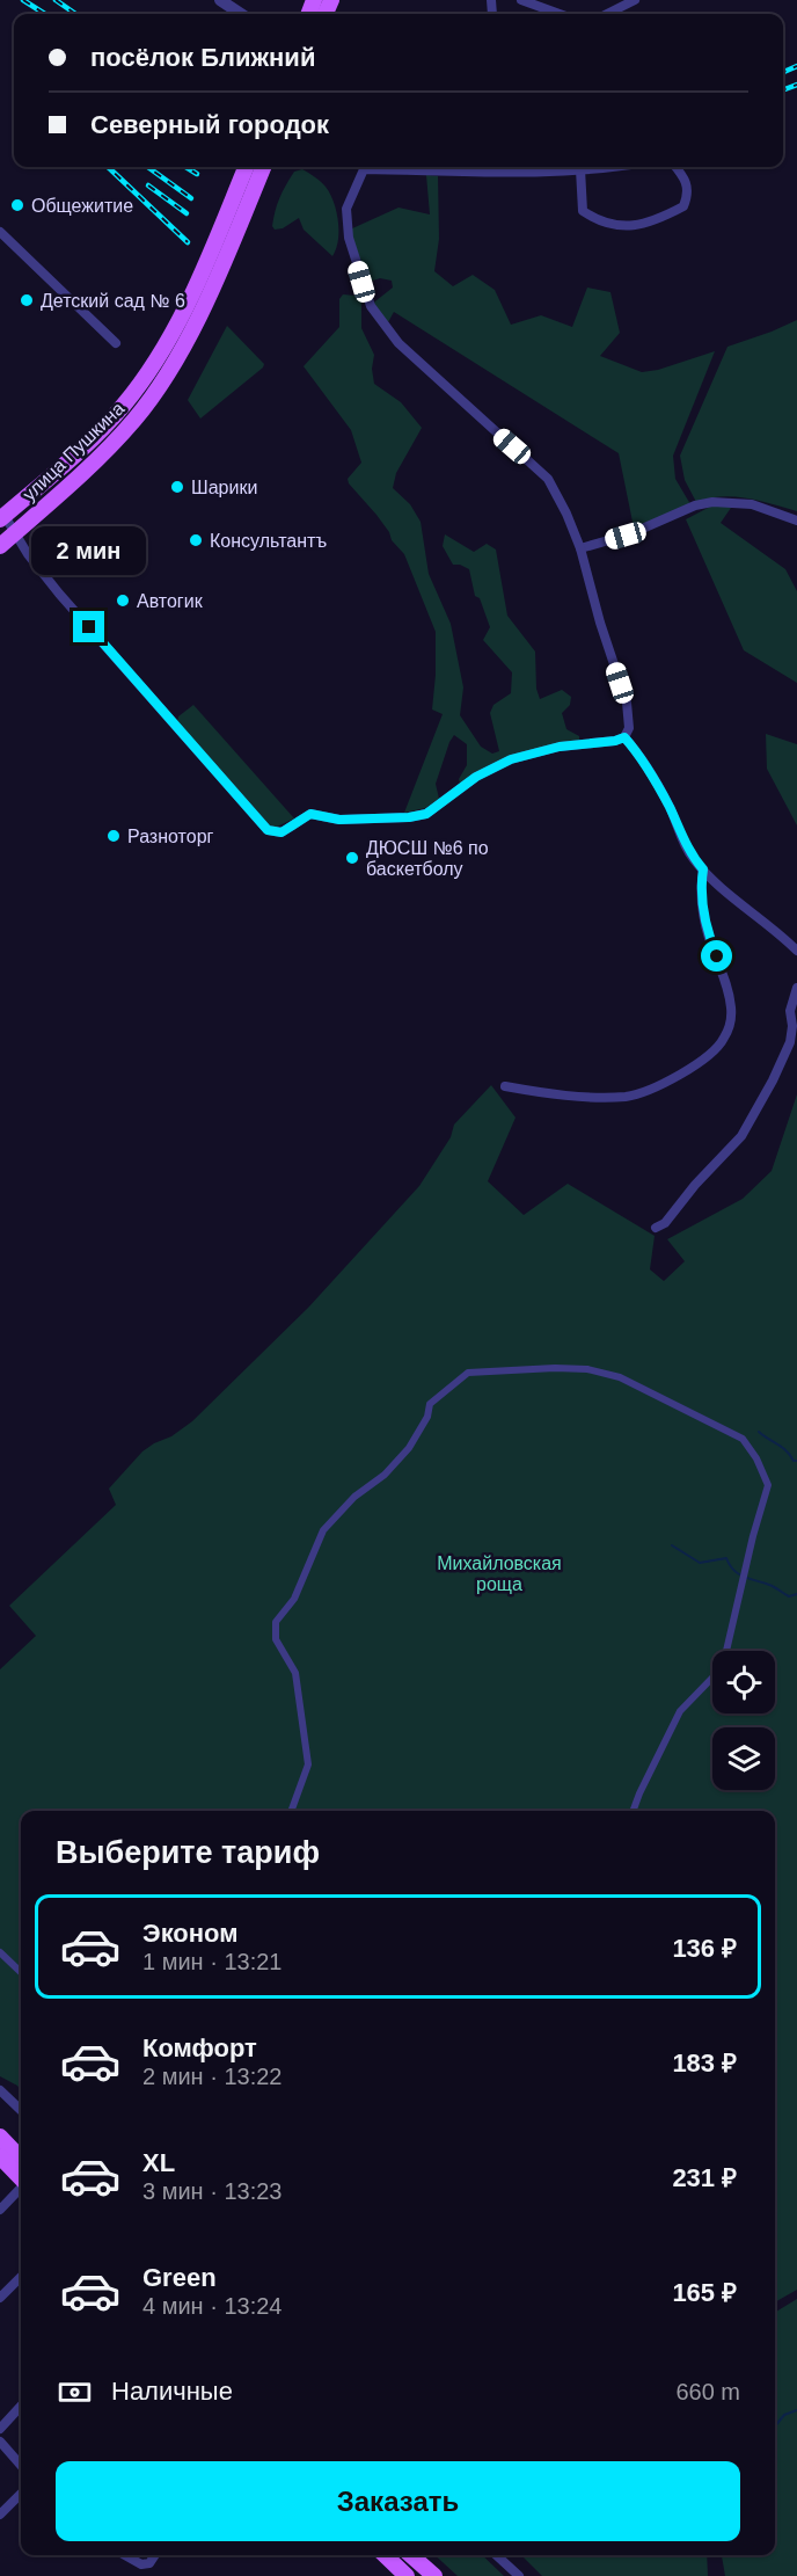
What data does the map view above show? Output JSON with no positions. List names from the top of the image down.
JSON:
{
  "streets": {
    "main road": ["улица Пушкина"]
  },
  "parks": ["Михайловская роща"],
  "places": [
    "Общежитие",
    "Детский сад № 6",
    "Шарики",
    "Консультантъ",
    "Автогик",
    "Разноторг",
    "ДЮСШ №6 по баскетболу"
  ],
  "page": {
    "banner": ["посёлок Ближний", "Северный городок"],
    "bubble": "2 мин",
    "heading": "Выберите тариф",
    "list": [
      {
        "name": "Эконом",
        "note": "1 мин · 13:21",
        "value": "136 ₽"
      },
      {
        "name": "Комфорт",
        "note": "2 мин · 13:22",
        "value": "183 ₽"
      },
      {
        "name": "XL",
        "note": "3 мин · 13:23",
        "value": "231 ₽"
      },
      {
        "name": "Green",
        "note": "4 мин · 13:24",
        "value": "165 ₽"
      }
    ],
    "pay": ["Наличные", "660 m"],
    "buttons": "Заказать"
  }
}
